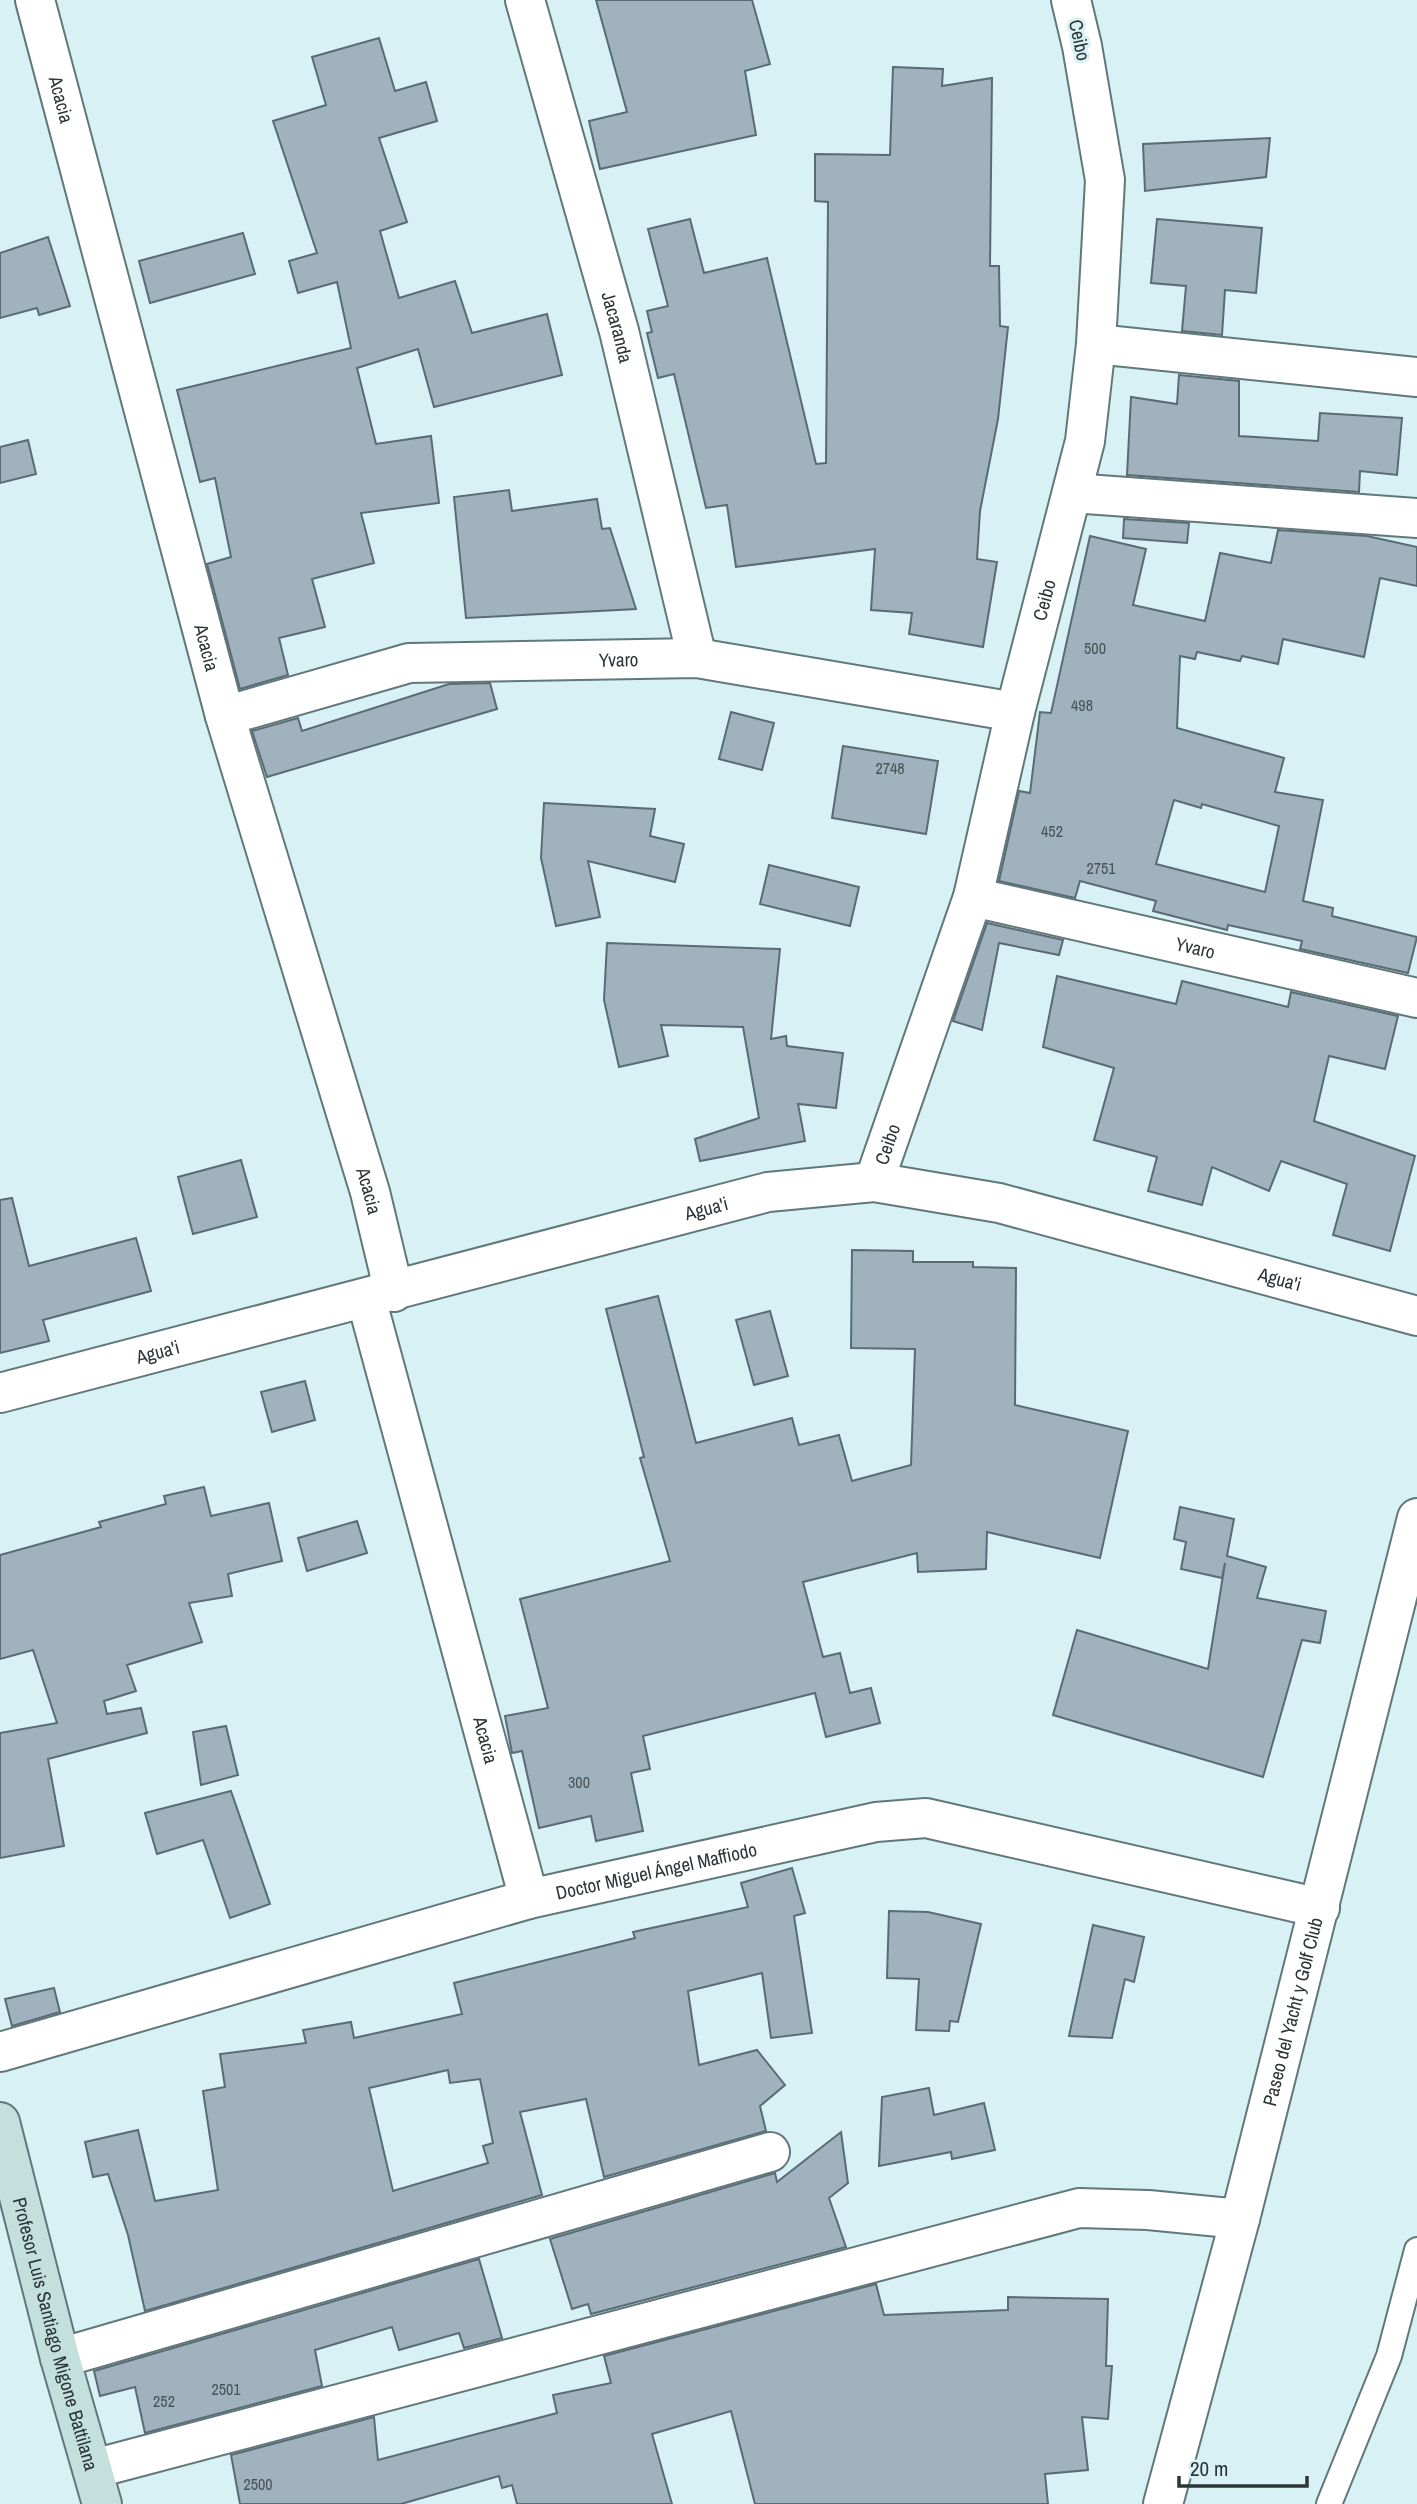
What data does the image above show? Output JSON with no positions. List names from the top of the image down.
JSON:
{
  "streets": {
    "main road": ["Profesor Luis Santiago Migone Battilana"],
    "street": [
      "Ceibo",
      "Acacia",
      "Jacaranda",
      "Yvaro",
      "Agua'i",
      "Doctor Miguel Ángel Maffiodo",
      "Paseo del Yacht y Golf Club"
    ]
  },
  "crossings": [
    ["Ceibo", "Yvaro"],
    ["Ceibo", "Agua'i"],
    ["Acacia", "Yvaro"],
    ["Acacia", "Agua'i"],
    ["Acacia", "Doctor Miguel Ángel Maffiodo"],
    ["Jacaranda", "Yvaro"],
    ["Doctor Miguel Ángel Maffiodo", "Paseo del Yacht y Golf Club"]
  ],
  "house_numbers": [
    "500",
    "498",
    "2748",
    "452",
    "2751",
    "300",
    "2501",
    "252",
    "2500"
  ],
  "scale_bar": "20 m"
}
